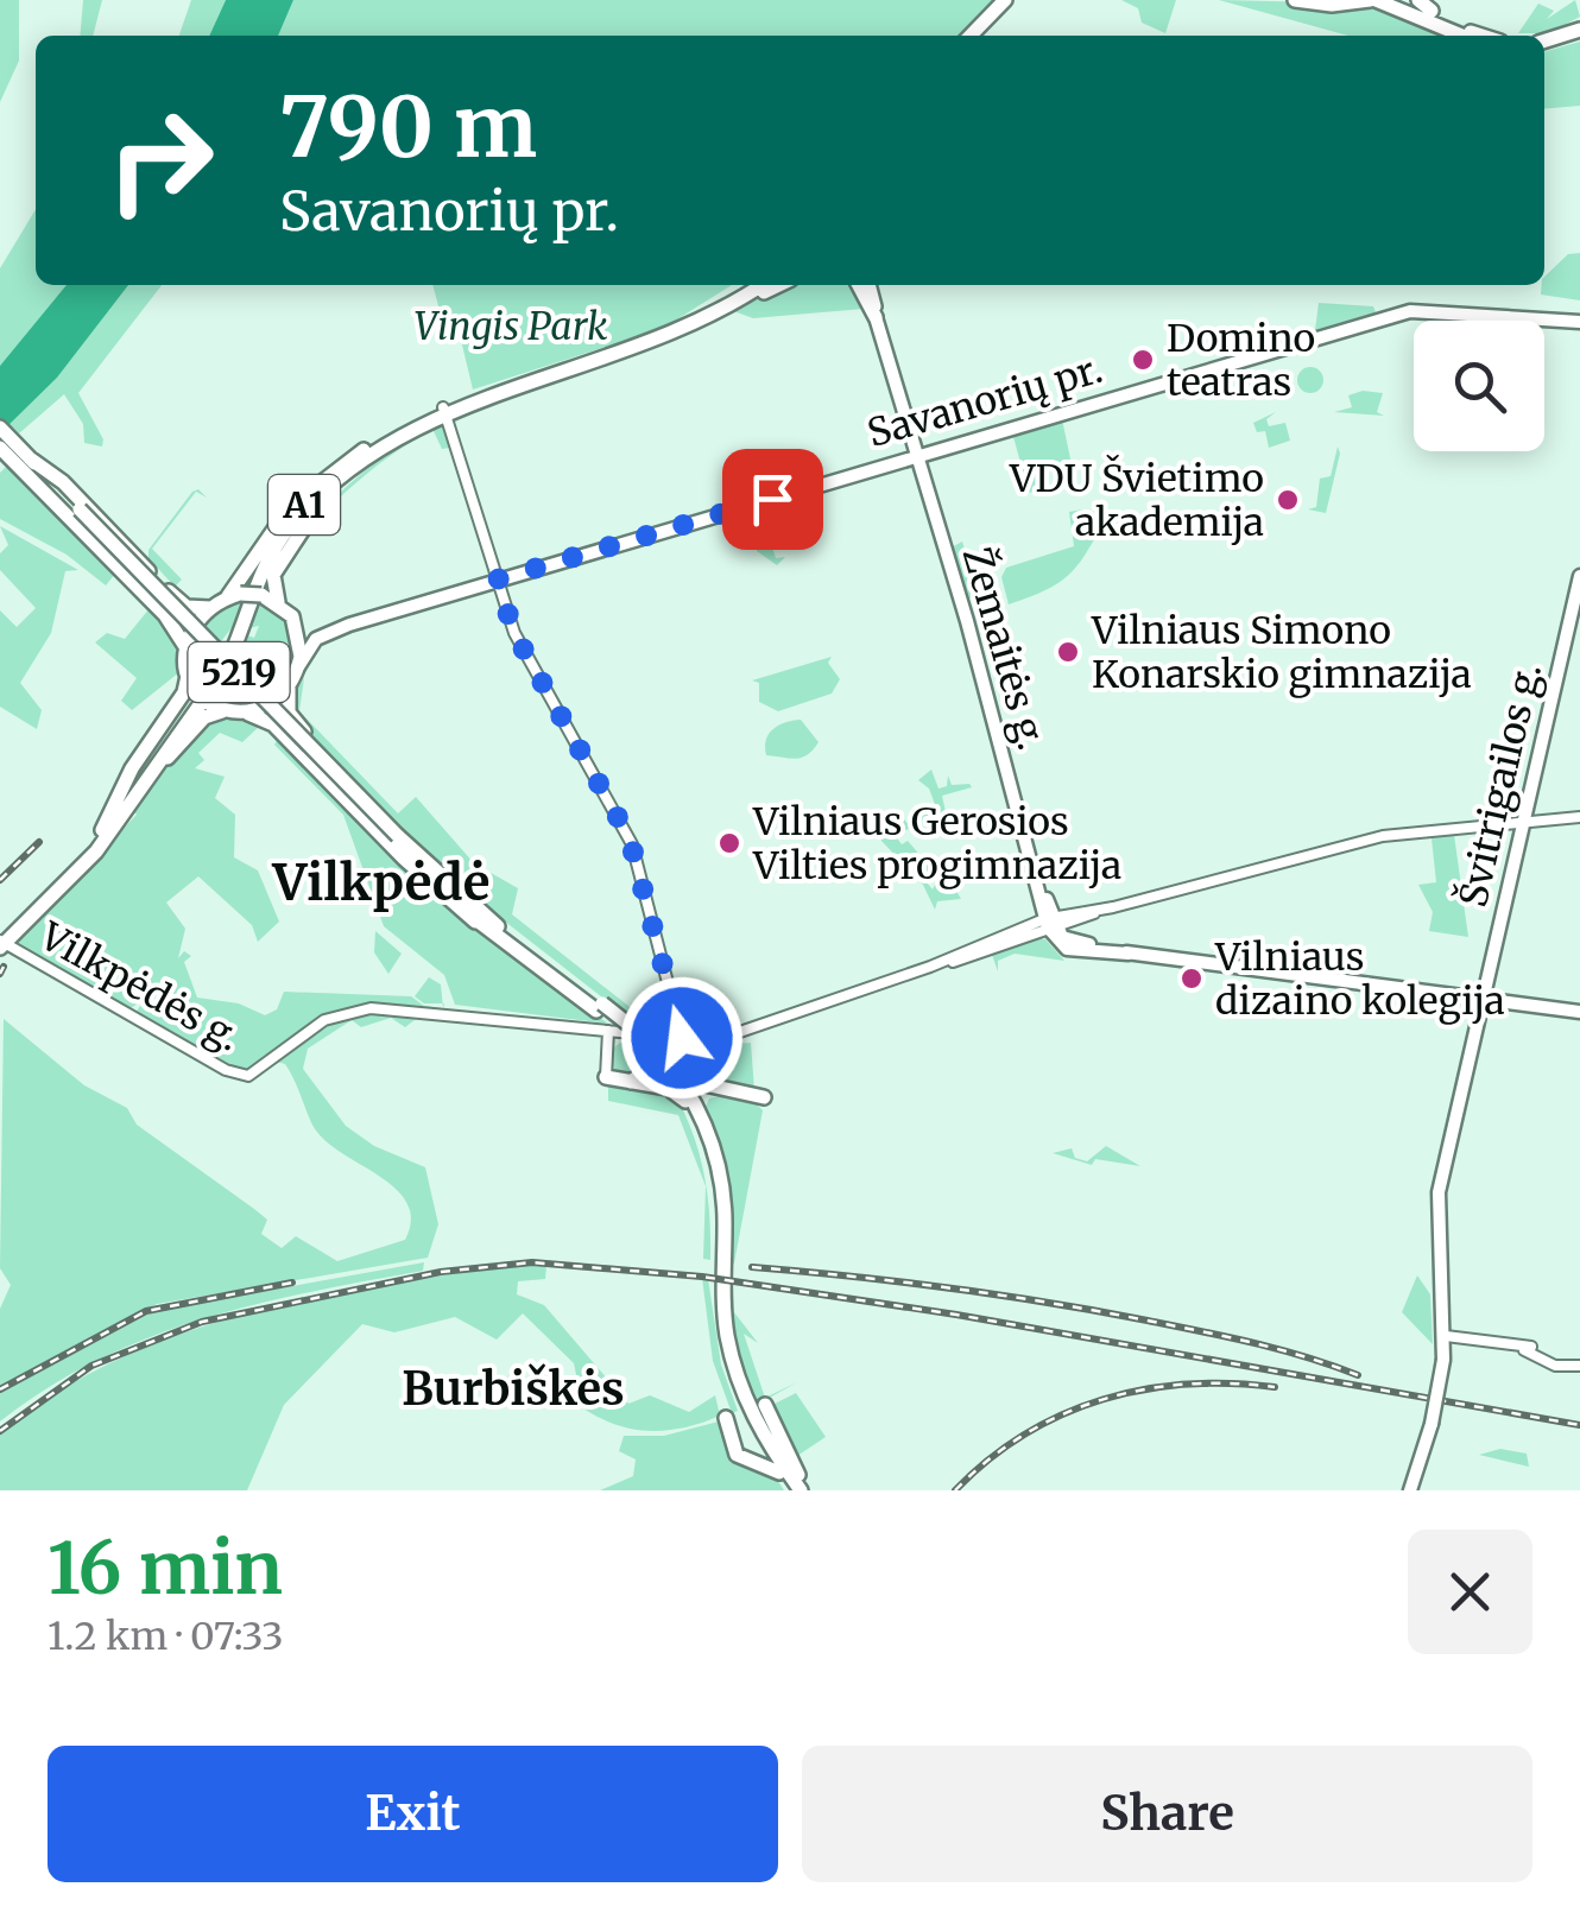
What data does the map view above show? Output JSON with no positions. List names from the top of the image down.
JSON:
{
  "streets": {
    "highway": ["A1", "5219"],
    "main road": [
      "Savanorių pr.",
      "Žemaitės g.",
      "Švitrigailos g.",
      "Vilkpėdės g."
    ]
  },
  "crossings": [
    ["Savanorių pr.", "Žemaitės g."],
    ["A1", "Vilkpėdės g."]
  ],
  "districts": ["Vilkpėdė", "Burbiškės"],
  "parks": ["Vingis Park"],
  "places": [
    "Domino teatras",
    "VDU Švietimo akademija",
    "Vilniaus Simono Konarskio gimnazija",
    "Vilniaus Gerosios Vilties progimnazija",
    "Vilniaus dizaino kolegija"
  ],
  "page": {
    "turn": ["790 m", "Savanorių pr."],
    "heading": ["16 min", "1.2 km · 07:33"],
    "buttons": ["Exit", "Share"]
  }
}
